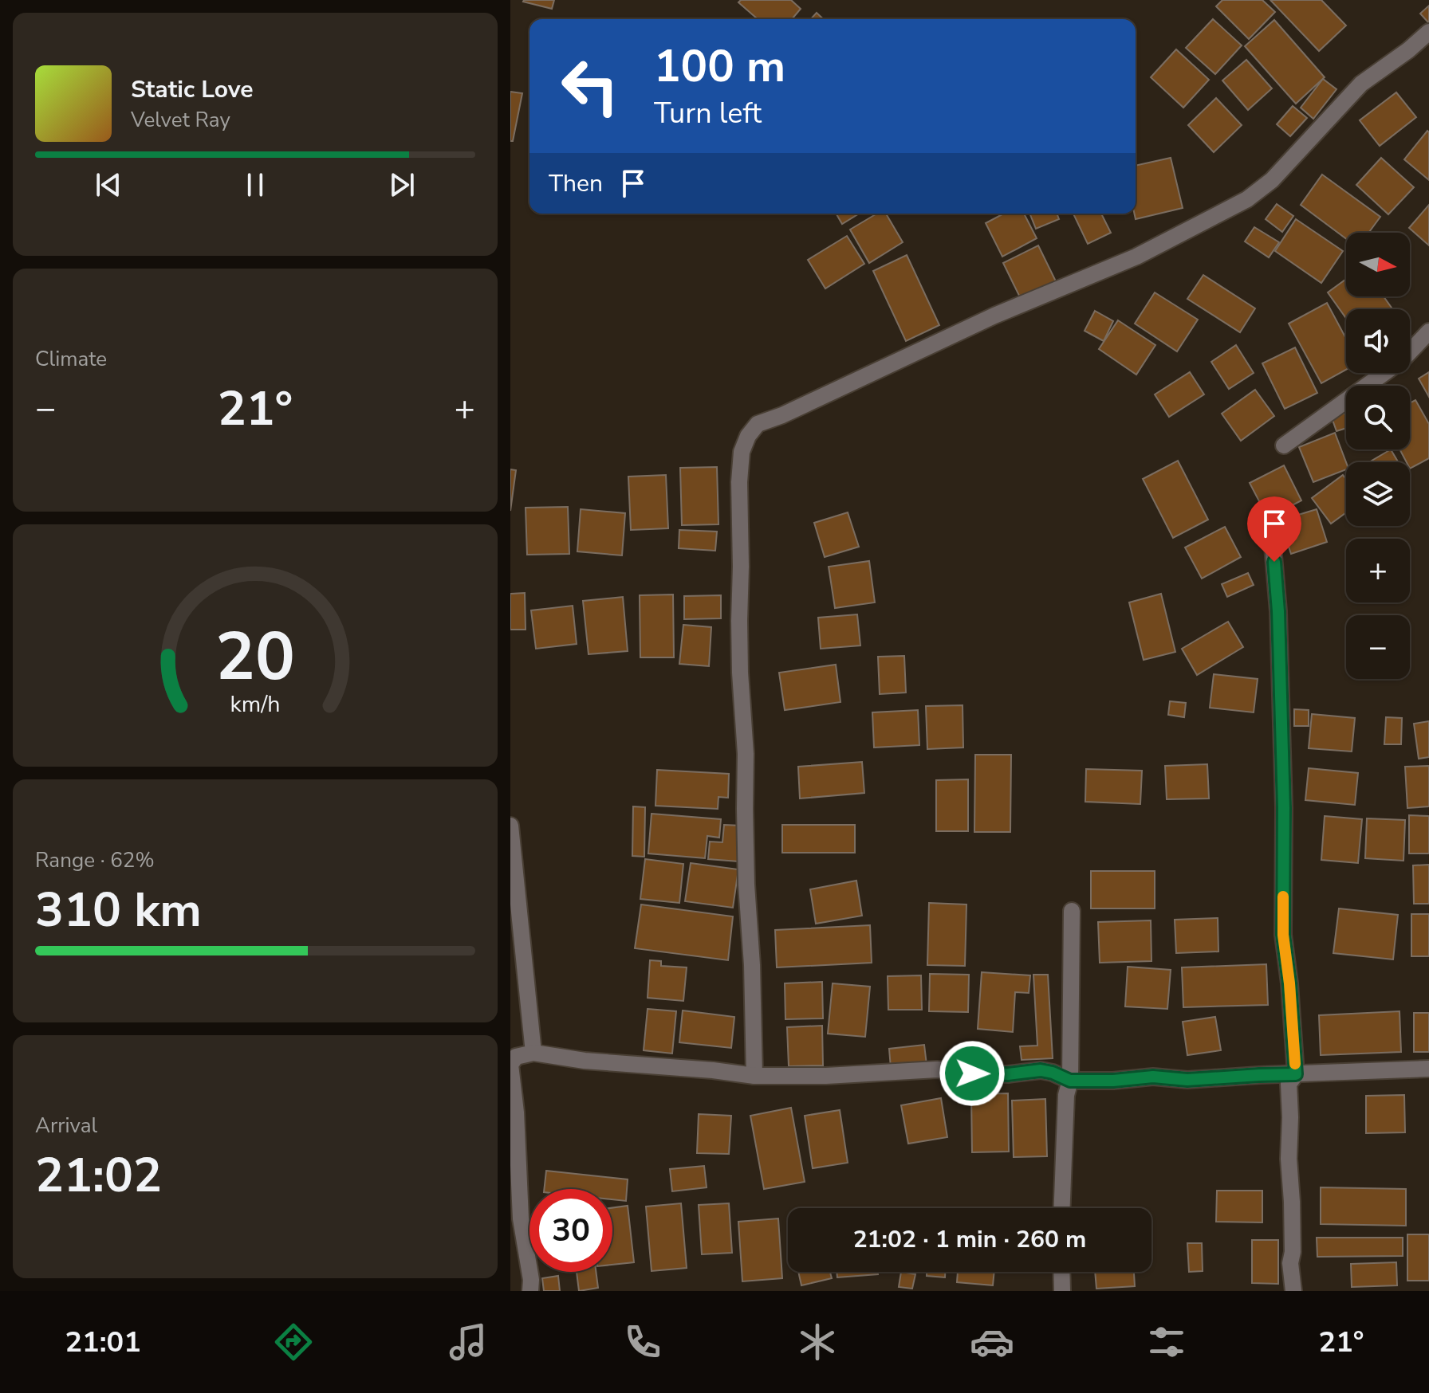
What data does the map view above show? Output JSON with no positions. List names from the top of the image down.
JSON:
{
  "north": "right",
  "page": {
    "turn": ["100 m", "Turn left"],
    "song": ["Static Love", "Velvet Ray"],
    "then": "Then",
    "map_buttons": ["+", "−"],
    "tile": [
      "Climate",
      ["Range · 62%", "310 km"],
      ["Arrival", "21:02"]
    ],
    "heat": ["−", "21°", "+"],
    "limit": "30",
    "trip": "21:02 · 1 min · 260 m",
    "tabs": ["21:01", "21°"],
    "gauge": ["20", "km/h"]
  }
}
